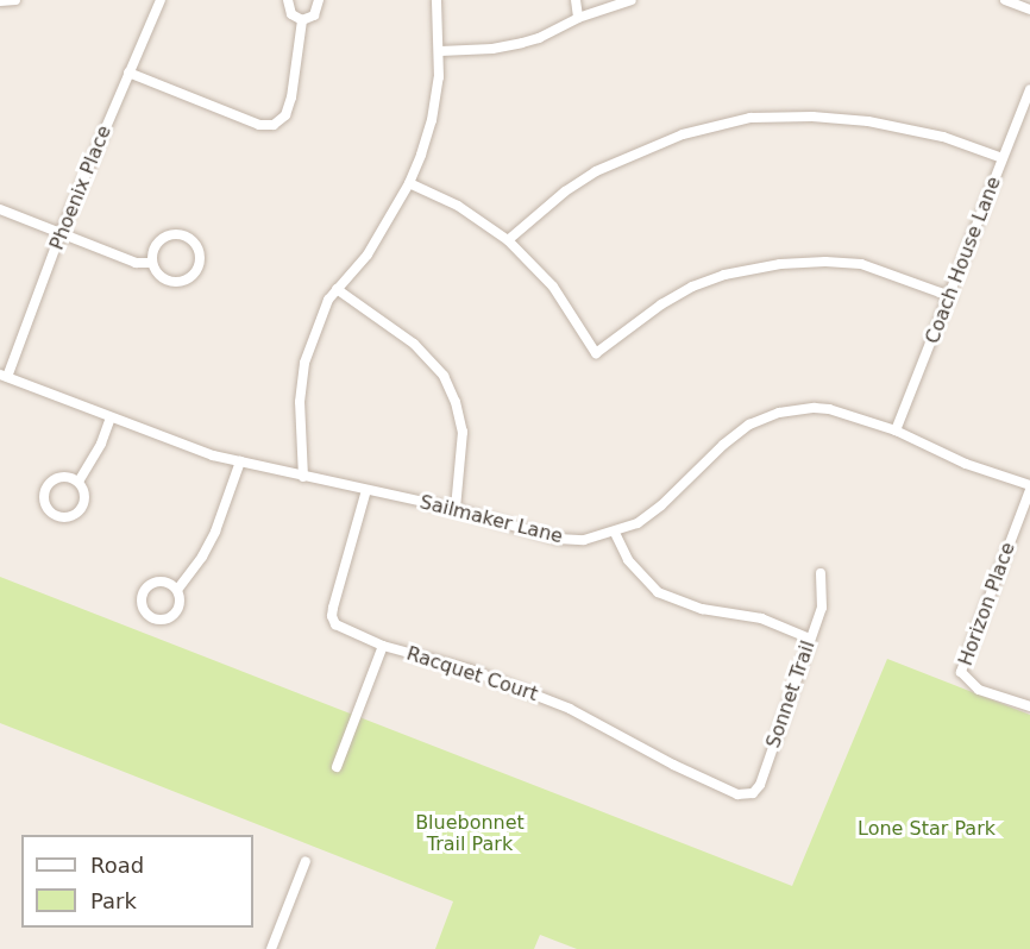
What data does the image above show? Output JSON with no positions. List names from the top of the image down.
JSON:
{
  "streets": {
    "street": [
      "Phoenix Place",
      "Coach House Lane",
      "Sailmaker Lane",
      "Horizon Place",
      "Racquet Court",
      "Sonnet Trail"
    ]
  },
  "crossings": [
    ["Phoenix Place", "Sailmaker Lane"],
    ["Coach House Lane", "Sailmaker Lane"],
    ["Sailmaker Lane", "Horizon Place"],
    ["Sailmaker Lane", "Racquet Court"],
    ["Racquet Court", "Sonnet Trail"]
  ],
  "parks": ["Bluebonnet Trail Park", "Lone Star Park"],
  "legend": ["Road", "Park"]
}
